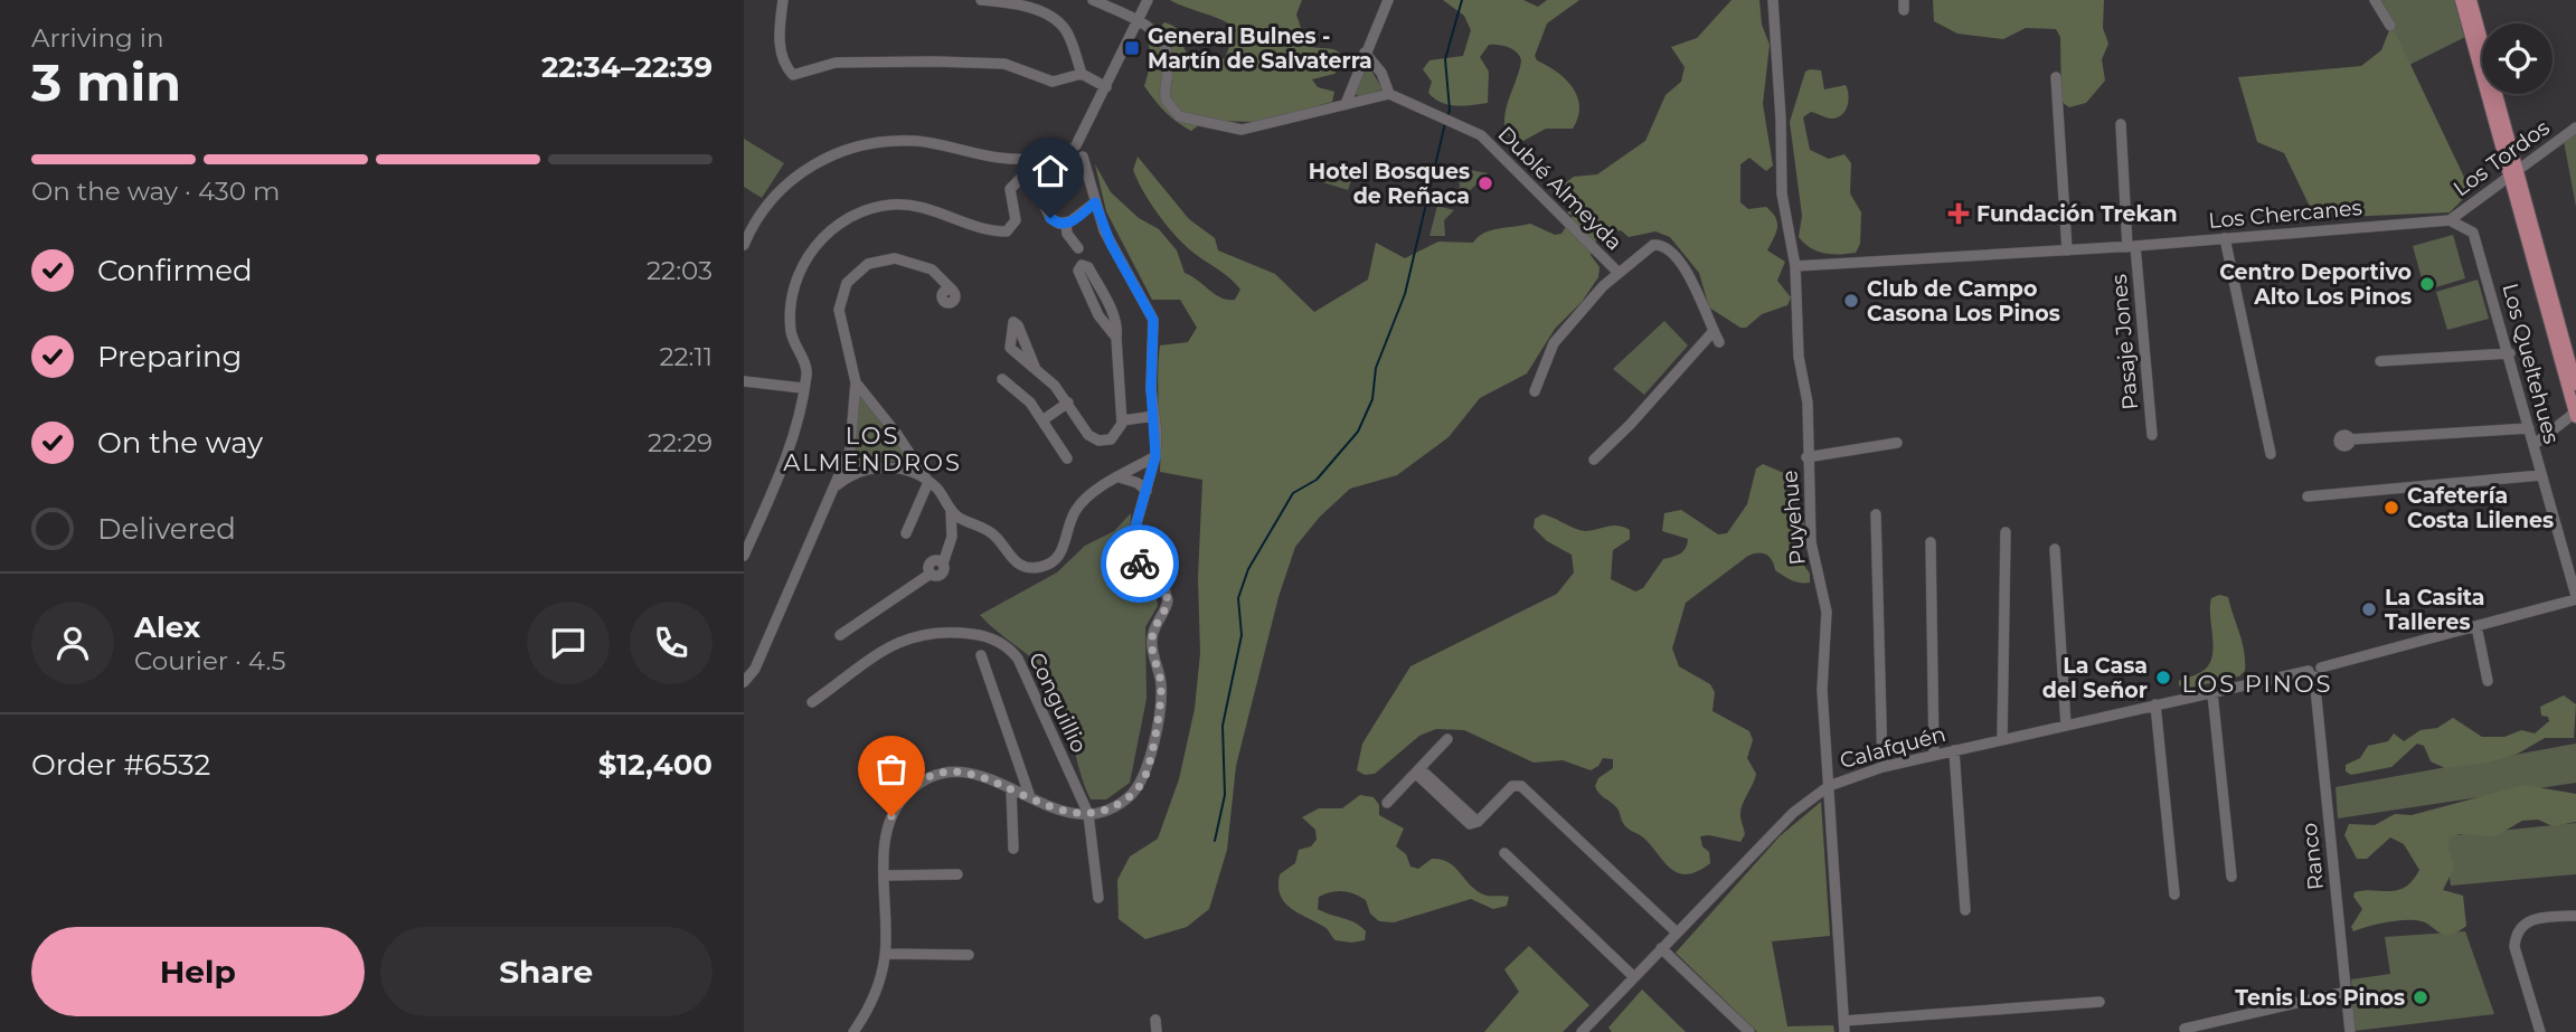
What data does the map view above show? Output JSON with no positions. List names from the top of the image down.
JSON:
{
  "streets": {
    "street": [
      "Los Tordos",
      "Dublé Almeyda",
      "Los Chercanes",
      "Pasaje Jones",
      "Los Queltehues",
      "Puyehue",
      "Conguillio",
      "Calafquén",
      "Ranco"
    ]
  },
  "crossings": [
    ["Los Tordos", "Los Chercanes"],
    ["Los Tordos", "Los Queltehues"],
    ["Los Chercanes", "Pasaje Jones"],
    ["Los Chercanes", "Puyehue"],
    ["Los Queltehues", "Calafquén"],
    ["Puyehue", "Calafquén"],
    ["Calafquén", "Ranco"]
  ],
  "districts": ["LOS ALMENDROS", "LOS PINOS"],
  "places": {
    "transit": ["General Bulnes - Martín de Salvaterra"],
    "other": [
      "Hotel Bosques de Reñaca",
      "Centro Deportivo Alto Los Pinos",
      "Club de Campo Casona Los Pinos",
      "Cafetería Costa Lilenes",
      "La Casita Talleres",
      "La Casa del Señor",
      "Tenis Los Pinos"
    ],
    "health": ["Fundación Trekan"]
  },
  "page": {
    "heading": ["3 min", "Arriving in", "22:34–22:39"],
    "panel": [
      "Alex",
      "Courier · 4.5",
      "Order #6532",
      "$12,400"
    ],
    "bar": "On the way · 430 m",
    "list": [
      ["Confirmed", "22:03"],
      ["Preparing", "22:11"],
      ["On the way", "22:29"],
      "Delivered"
    ],
    "buttons": ["Help", "Share"]
  }
}
